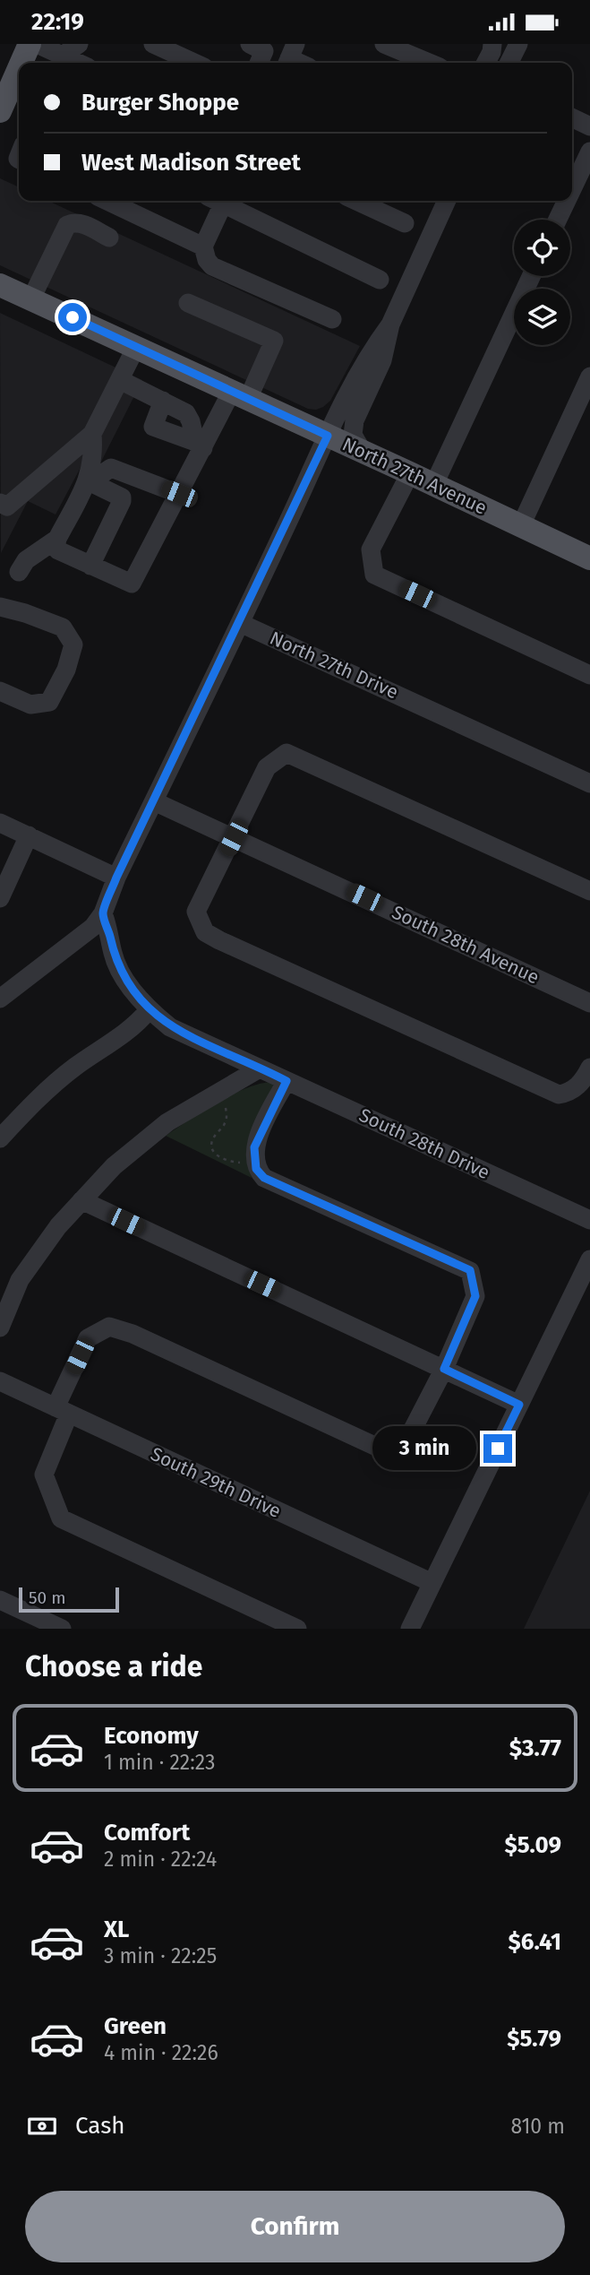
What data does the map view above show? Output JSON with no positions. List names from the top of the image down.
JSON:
{
  "streets": {
    "main road": ["North 27th Avenue"],
    "street": [
      "North 27th Drive",
      "South 28th Avenue",
      "South 28th Drive",
      "South 29th Drive"
    ]
  },
  "scale_bar": "50 m",
  "page": {
    "status": "22:19",
    "banner": ["Burger Shoppe", "West Madison Street"],
    "bubble": "3 min",
    "scale": "50 m",
    "heading": "Choose a ride",
    "list": [
      {
        "name": "Economy",
        "note": "1 min · 22:23",
        "value": "$3.77"
      },
      {
        "name": "Comfort",
        "note": "2 min · 22:24",
        "value": "$5.09"
      },
      {
        "name": "XL",
        "note": "3 min · 22:25",
        "value": "$6.41"
      },
      {
        "name": "Green",
        "note": "4 min · 22:26",
        "value": "$5.79"
      }
    ],
    "pay": ["Cash", "810 m"],
    "buttons": "Confirm"
  }
}
